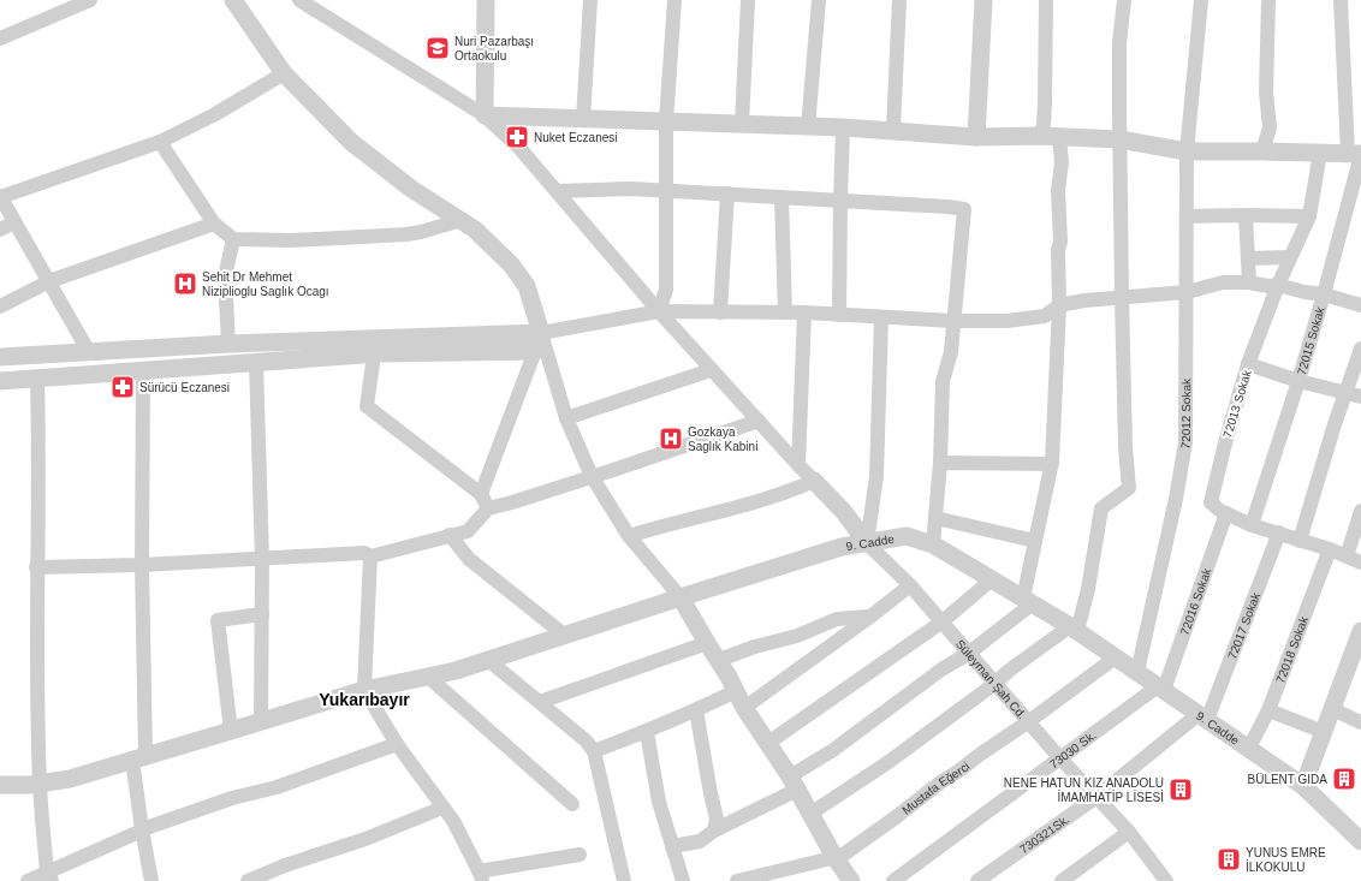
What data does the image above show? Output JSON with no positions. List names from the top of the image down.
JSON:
{
  "streets": {
    "street": [
      "72015 Sokak",
      "72013 Sokak",
      "72012 Sokak",
      "9. Cadde",
      "72016 Sokak",
      "72017 Sokak",
      "72018 Sokak",
      "Süleyman Şah Cd.",
      "73030 Sk.",
      "Mustafa Eğerci",
      "730321Sk."
    ]
  },
  "crossings": [
    ["72015 Sokak", "72013 Sokak"],
    ["72013 Sokak", "72016 Sokak"],
    ["72013 Sokak", "72017 Sokak"],
    ["72013 Sokak", "72018 Sokak"],
    ["72012 Sokak", "9. Cadde"],
    ["9. Cadde", "72016 Sokak"],
    ["9. Cadde", "72017 Sokak"],
    ["9. Cadde", "72018 Sokak"],
    ["9. Cadde", "Süleyman Şah Cd."],
    ["9. Cadde", "73030 Sk."],
    ["9. Cadde", "Mustafa Eğerci"],
    ["9. Cadde", "730321Sk."],
    ["72016 Sokak", "73030 Sk."],
    ["72017 Sokak", "730321Sk."],
    ["Süleyman Şah Cd.", "73030 Sk."],
    ["Süleyman Şah Cd.", "Mustafa Eğerci"],
    ["Süleyman Şah Cd.", "730321Sk."]
  ],
  "districts": ["Yukarıbayır"],
  "places": {
    "school or university": ["Nuri Pazarbaşı Ortaokulu"],
    "pharmacy": ["Nuket Eczanesi", "Sürücü Eczanesi"],
    "hospital": ["Sehit Dr Mehmet Niziplioglu Saglık Ocagı", "Gozkaya Saglık Kabini"],
    "building": ["BÜLENT GIDA", "NENE HATUN KIZ ANADOLU İMAMHATİP LİSESİ", "YUNUS EMRE İLKOKULU"]
  }
}
